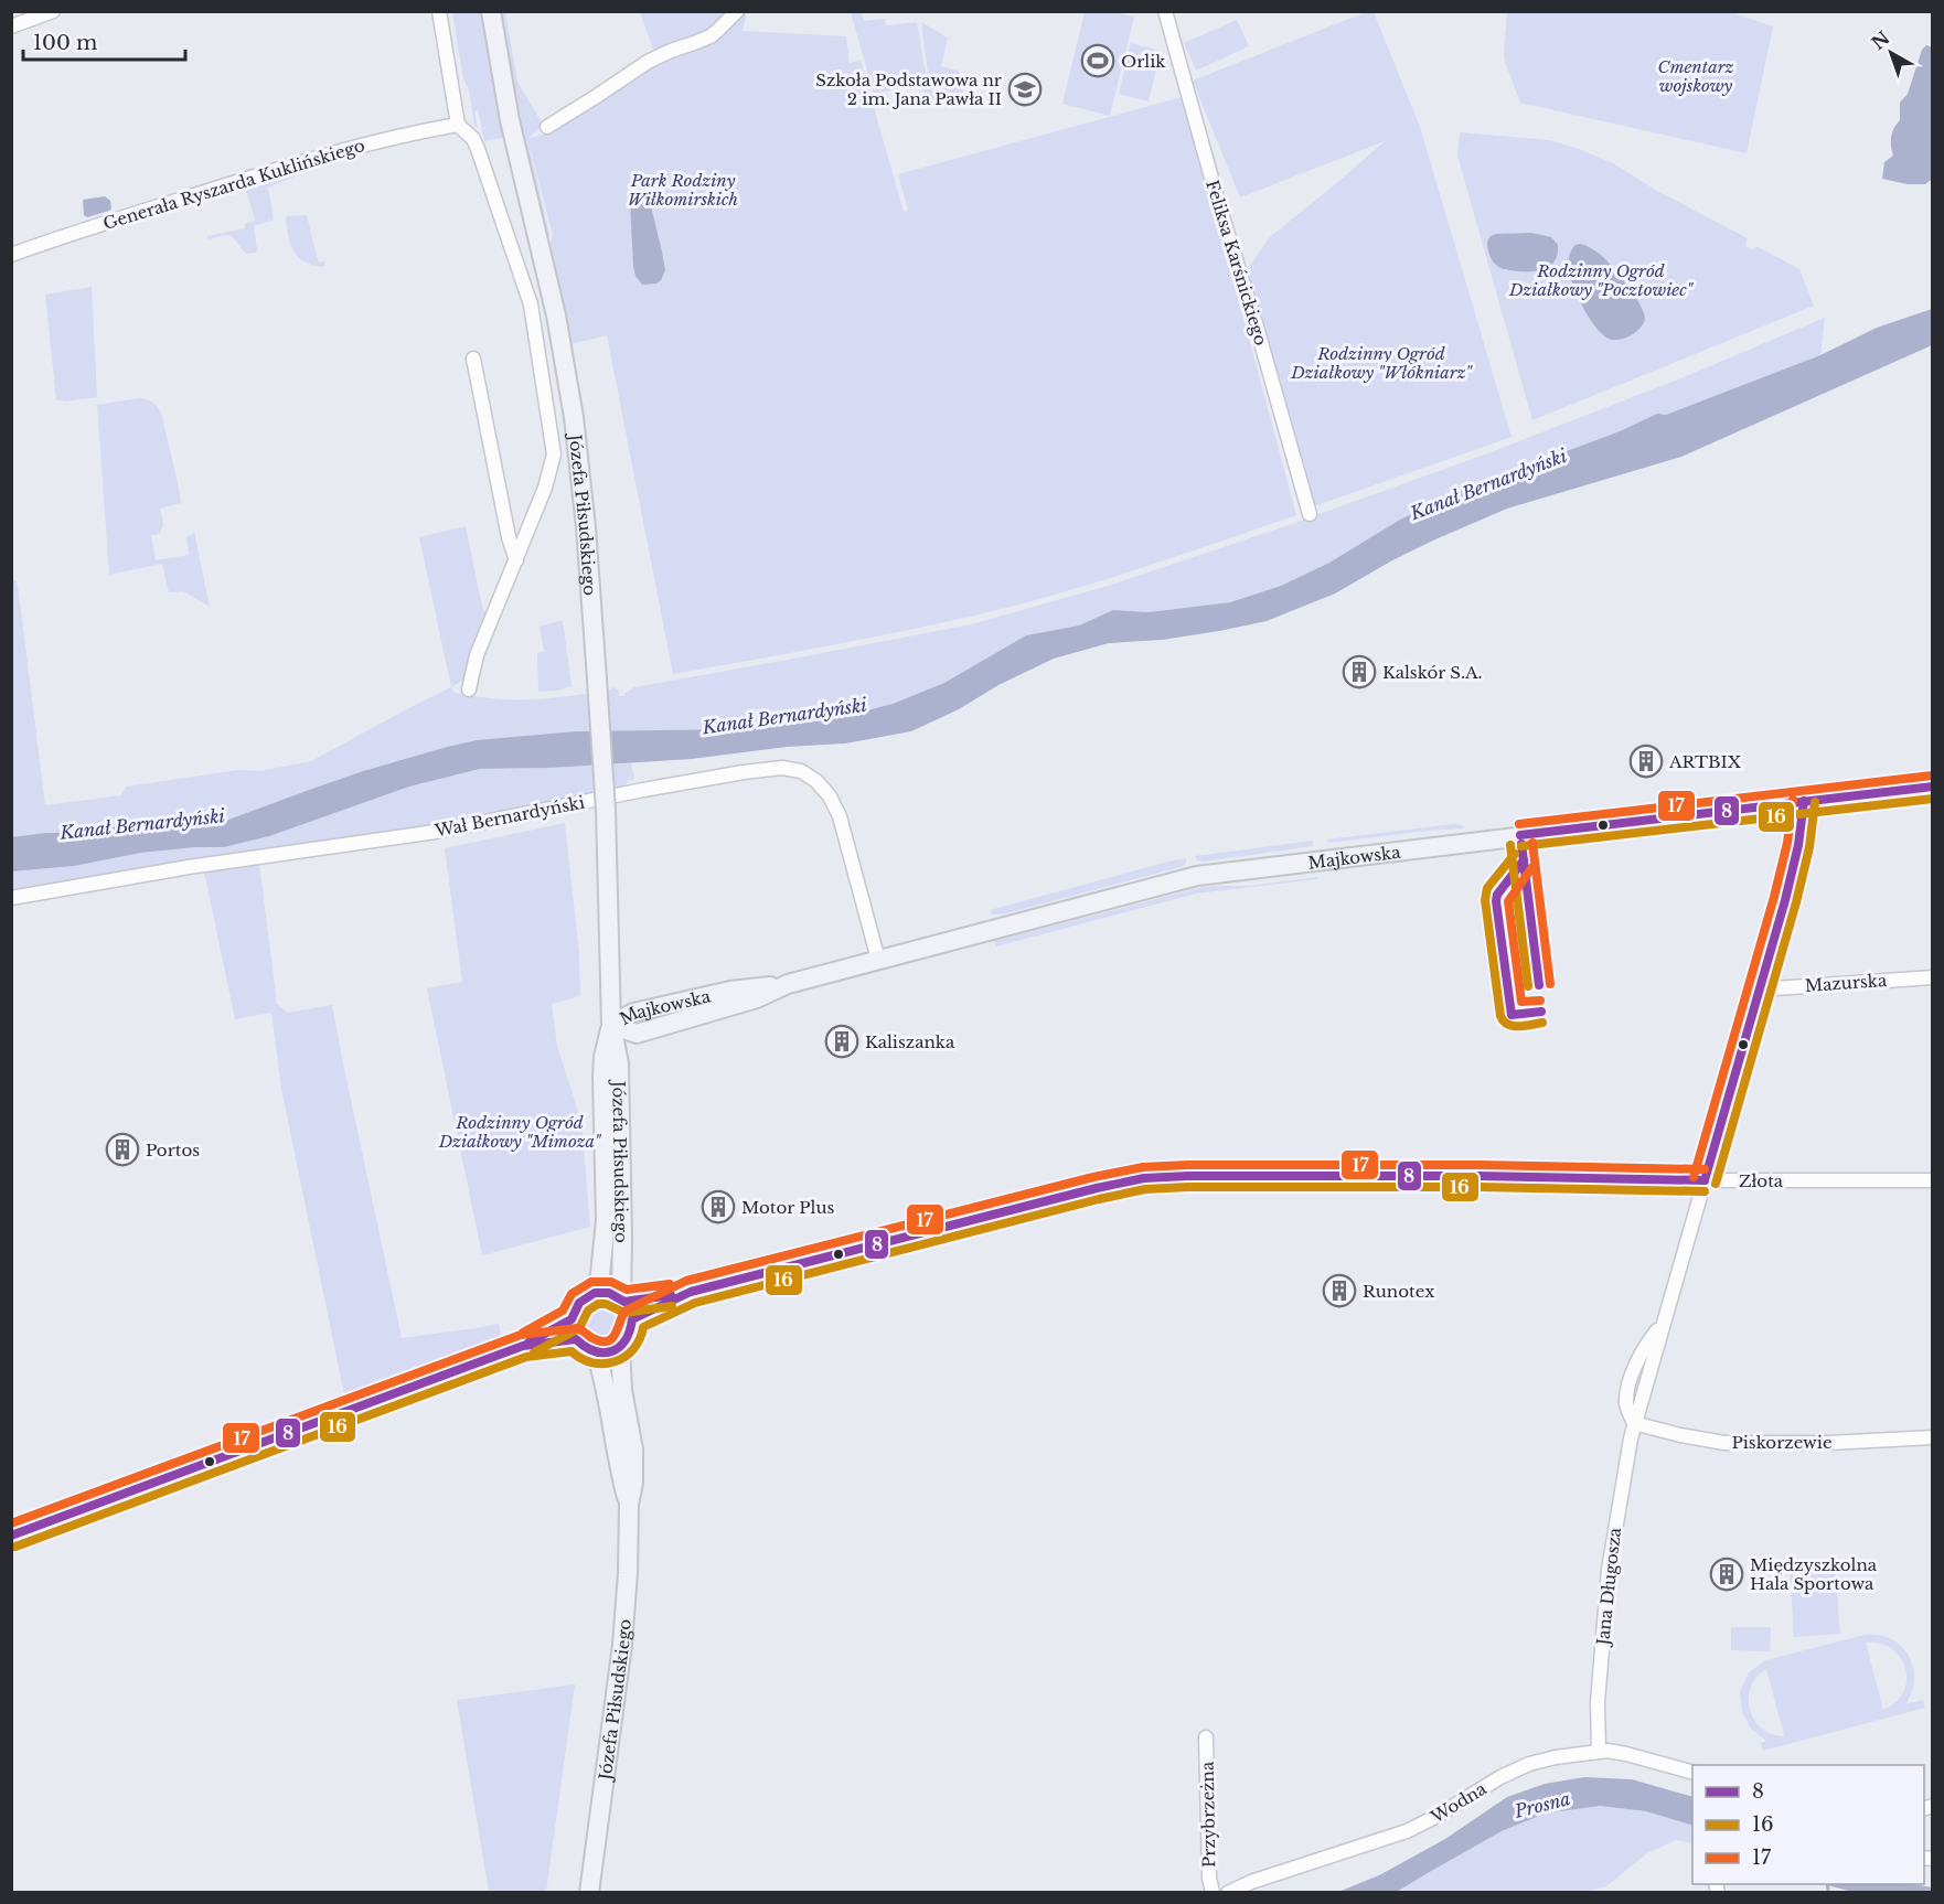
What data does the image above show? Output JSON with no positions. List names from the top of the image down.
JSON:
{
  "streets": {
    "main road": ["Józefa Piłsudskiego", "Majkowska"],
    "street": [
      "Generała Ryszarda Kuklińskiego",
      "Feliksa Karśnickiego",
      "Wał Bernardyński",
      "Mazurska",
      "Złota",
      "Piskorzewie",
      "Jana Długosza",
      "Wodna",
      "Przybrzeżna"
    ]
  },
  "crossings": [
    ["Józefa Piłsudskiego", "Majkowska"],
    ["Józefa Piłsudskiego", "Złota"],
    ["Wał Bernardyński", "Majkowska"],
    ["Majkowska", "Jana Długosza"],
    ["Mazurska", "Jana Długosza"],
    ["Złota", "Jana Długosza"],
    ["Piskorzewie", "Jana Długosza"],
    ["Jana Długosza", "Wodna"]
  ],
  "water": ["Kanał Bernardyński", "Prosna"],
  "parks": [
    "Cmentarz wojskowy",
    "Park Rodziny Wiłkomirskich",
    "Rodzinny Ogród Działkowy \"Pocztowiec\"",
    "Rodzinny Ogród Działkowy \"Włókniarz\"",
    "Rodzinny Ogród Działkowy \"Mimoza\""
  ],
  "places": {
    "sports": ["Orlik"],
    "school or university": ["Szkoła Podstawowa nr 2 im. Jana Pawła II"],
    "building": [
      "Kalskór S.A.",
      "ARTBIX",
      "Kaliszanka",
      "Portos",
      "Motor Plus",
      "Runotex",
      "Międzyszkolna Hala Sportowa"
    ]
  },
  "lines": ["transit line 17", "transit line 8", "transit line 16"],
  "legend": ["8", "16", "17"],
  "scale_bar": "100 m",
  "north": "top left"
}
